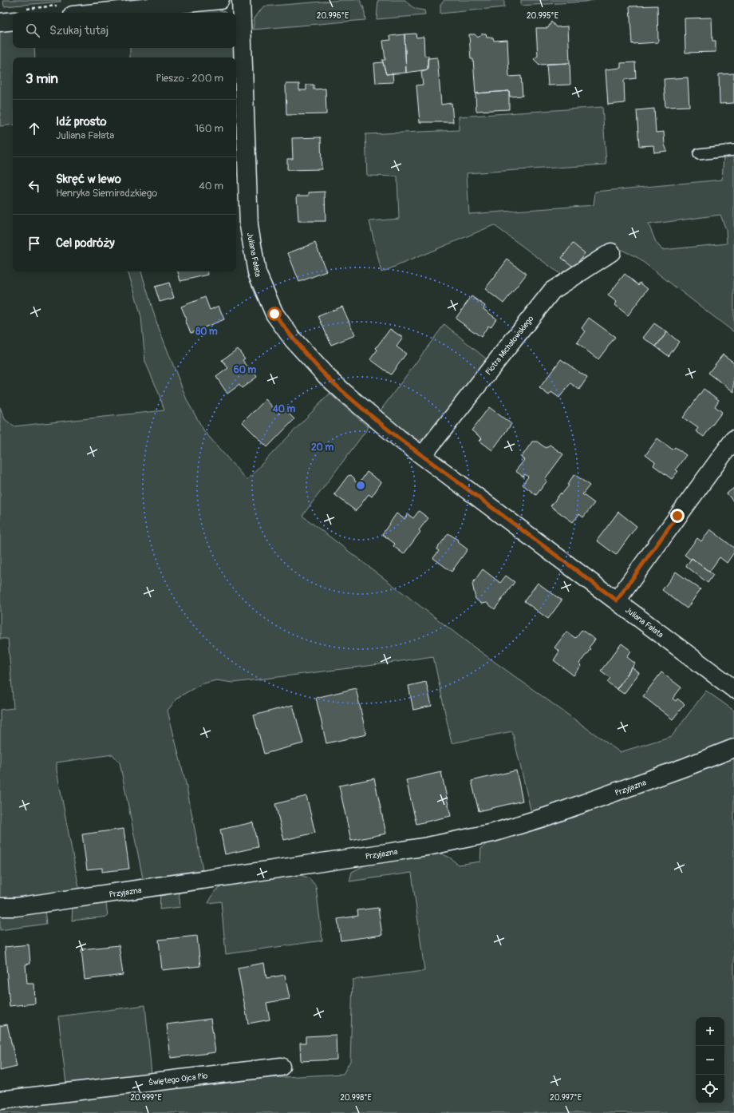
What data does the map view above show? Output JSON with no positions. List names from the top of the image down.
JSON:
{
  "streets": {
    "street": [
      "Juliana Fałata",
      "Piotra Michałowskiego",
      "Przyjazna",
      "Świętego Ojca Pio"
    ]
  },
  "crossings": [
    ["Juliana Fałata", "Piotra Michałowskiego"]
  ],
  "page": {
    "search": "Szukaj tutaj",
    "heading": ["3 min", "Pieszo · 200 m"],
    "list": [
      ["Idź prosto", "Juliana Fałata", "160 m"],
      ["Skręć w lewo", "Henryka Siemiradzkiego", "40 m"],
      "Cel podróży"
    ],
    "map_buttons": ["+", "−"]
  },
  "coordinates": [
    "20.996°E",
    "20.995°E",
    "20.999°E",
    "20.998°E",
    "20.997°E"
  ],
  "rings": [
    "80 m",
    "60 m",
    "40 m",
    "20 m"
  ]
}
